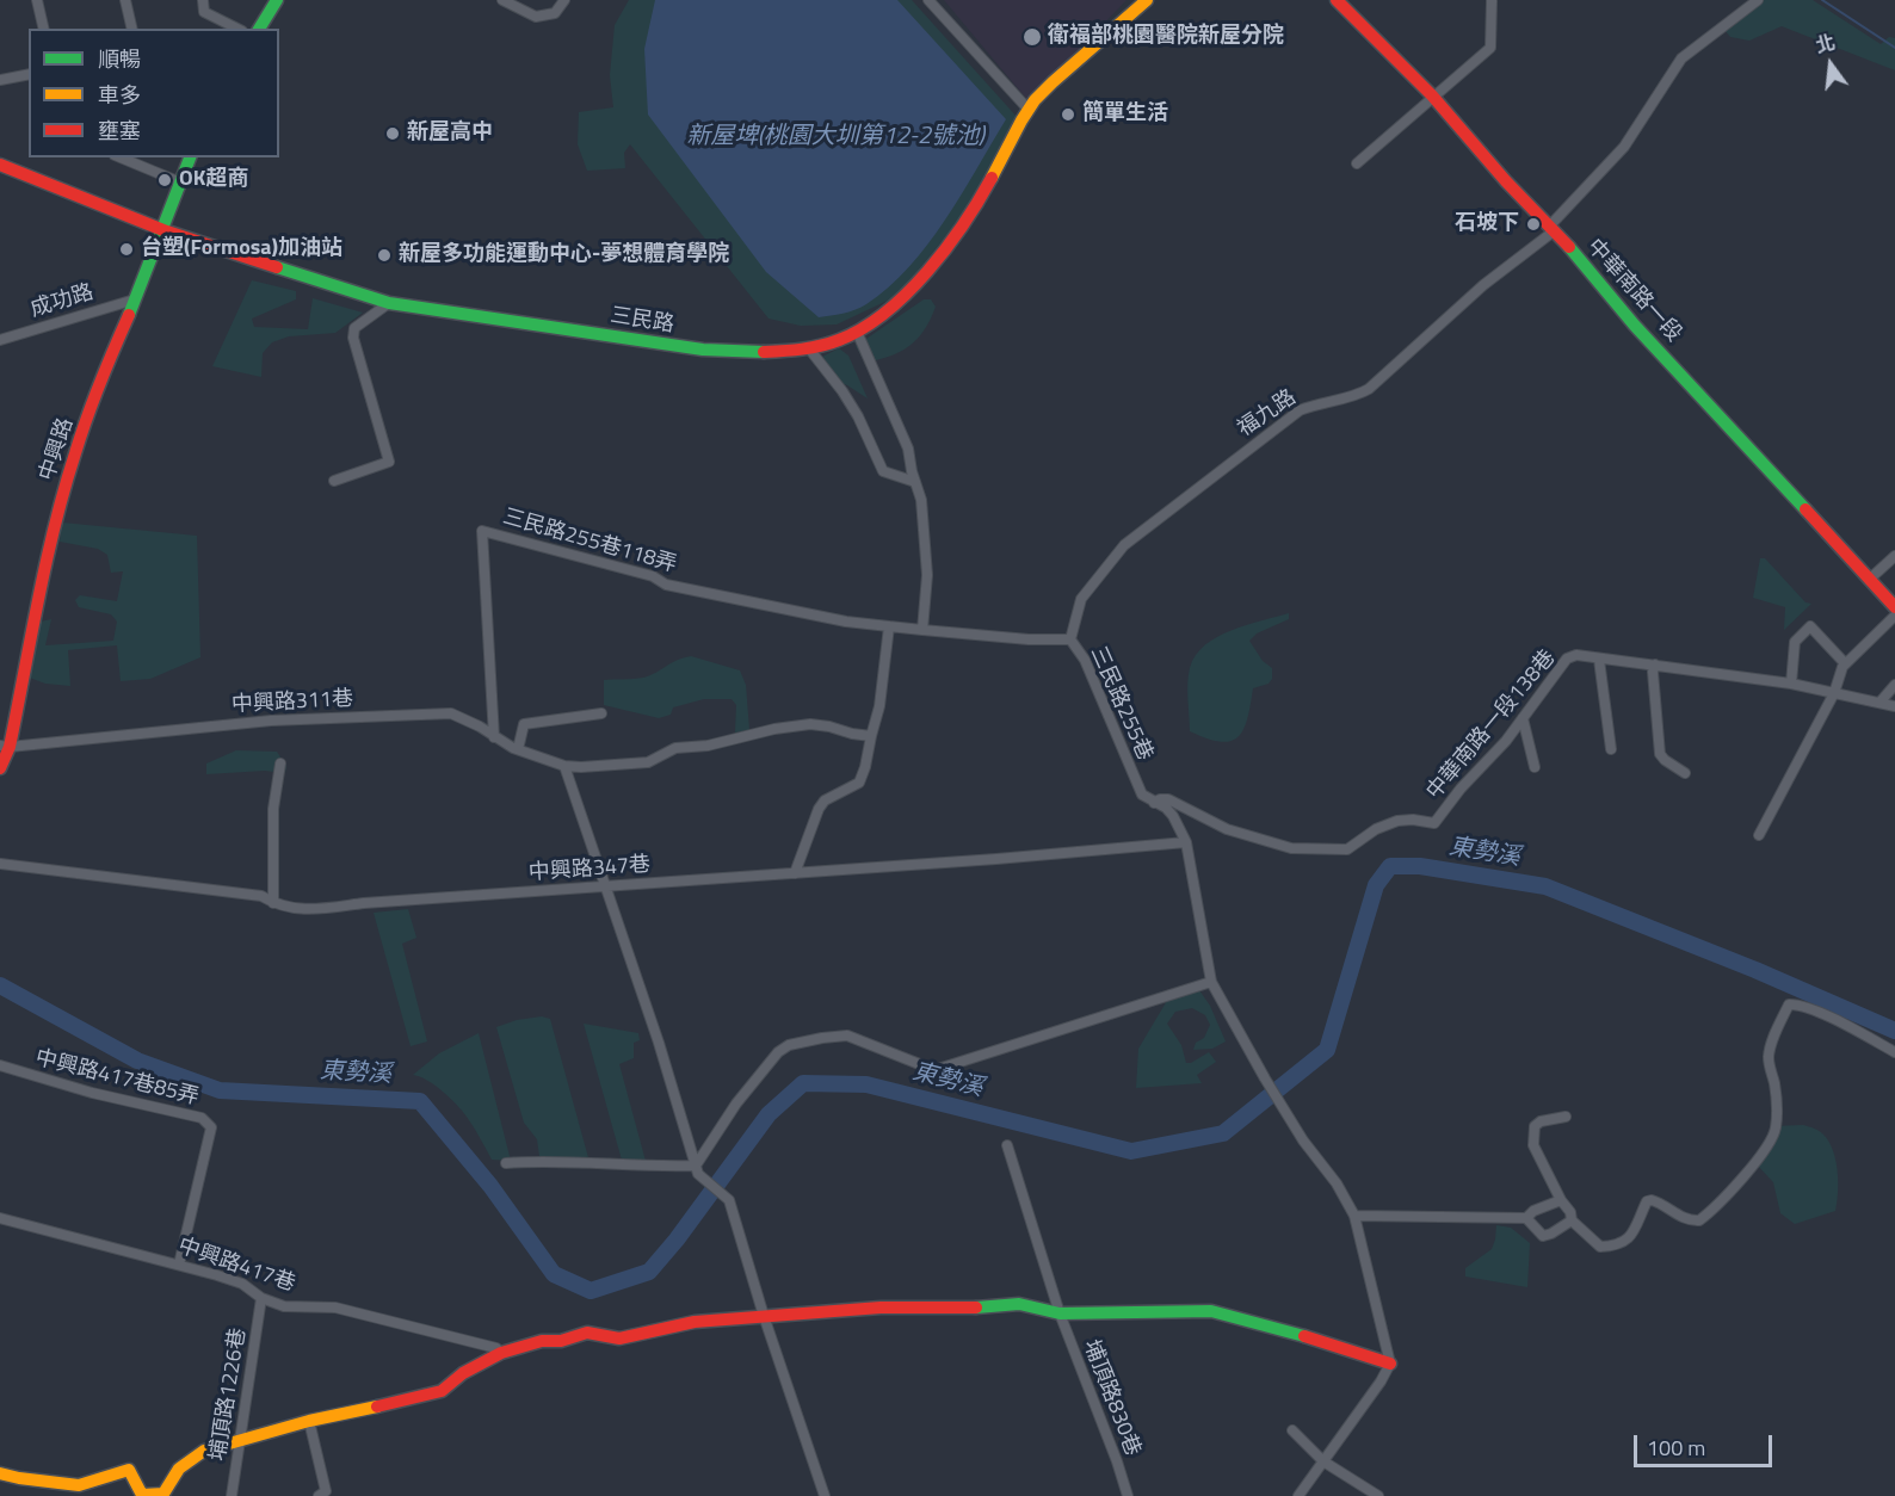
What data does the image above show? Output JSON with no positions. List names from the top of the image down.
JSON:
{
  "streets": {
    "street": [
      "中華南路一段",
      "成功路",
      "三民路",
      "福九路",
      "中興路",
      "三民路255巷118弄",
      "中興路311巷",
      "三民路255巷",
      "中華南路一段138巷",
      "中興路347巷",
      "中興路417巷85弄",
      "中興路417巷",
      "埔頂路1226巷",
      "埔頂路830巷"
    ]
  },
  "crossings": [
    ["中華南路一段", "福九路"],
    ["成功路", "中興路"],
    ["三民路", "中興路"],
    ["福九路", "三民路255巷"],
    ["中興路", "中興路311巷"],
    ["三民路255巷118弄", "中興路311巷"],
    ["三民路255巷118弄", "三民路255巷"],
    ["三民路255巷", "中華南路一段138巷"],
    ["三民路255巷", "中興路347巷"],
    ["中興路417巷85弄", "中興路417巷"],
    ["中興路417巷", "埔頂路1226巷"]
  ],
  "water": ["新屋埤(桃園大圳第12-2號池)", "東勢溪"],
  "places": [
    "衛福部桃園醫院新屋分院",
    "簡單生活",
    "新屋高中",
    "OK超商",
    "石坡下",
    "台塑(Formosa)加油站",
    "新屋多功能運動中心-夢想體育學院"
  ],
  "legend": ["順暢", "車多", "壅塞"],
  "scale_bar": "100 m",
  "north": "top"
}
